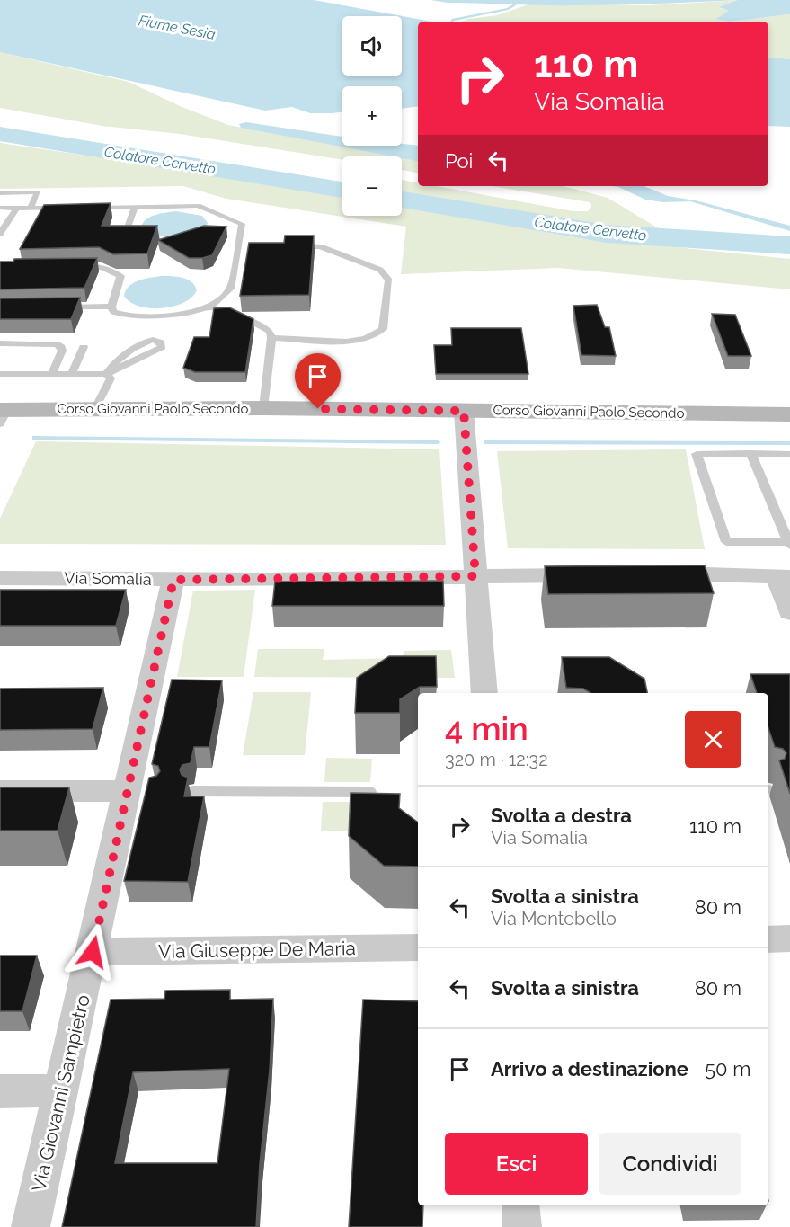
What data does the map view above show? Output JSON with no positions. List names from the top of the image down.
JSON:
{
  "streets": {
    "main road": ["Corso Giovanni Paolo Secondo"],
    "street": ["Via Somalia", "Via Giuseppe De Maria", "Via Giovanni Sampietro"]
  },
  "crossings": [
    ["Via Somalia", "Via Giovanni Sampietro"],
    ["Via Giuseppe De Maria", "Via Giovanni Sampietro"]
  ],
  "water": ["Fiume Sesia", "Colatore Cervetto"],
  "page": {
    "map_buttons": ["+", "−"],
    "turn": ["110 m", "Via Somalia"],
    "then": "Poi",
    "heading": ["4 min", "320 m · 12:32"],
    "list": [
      {
        "name": "Svolta a destra",
        "note": "Via Somalia",
        "value": "110 m"
      },
      {
        "name": "Svolta a sinistra",
        "note": "Via Montebello",
        "value": "80 m"
      },
      {
        "name": "Svolta a sinistra",
        "value": "80 m"
      },
      {
        "name": "Arrivo a destinazione",
        "value": "50 m"
      }
    ],
    "buttons": ["Esci", "Condividi"]
  }
}
